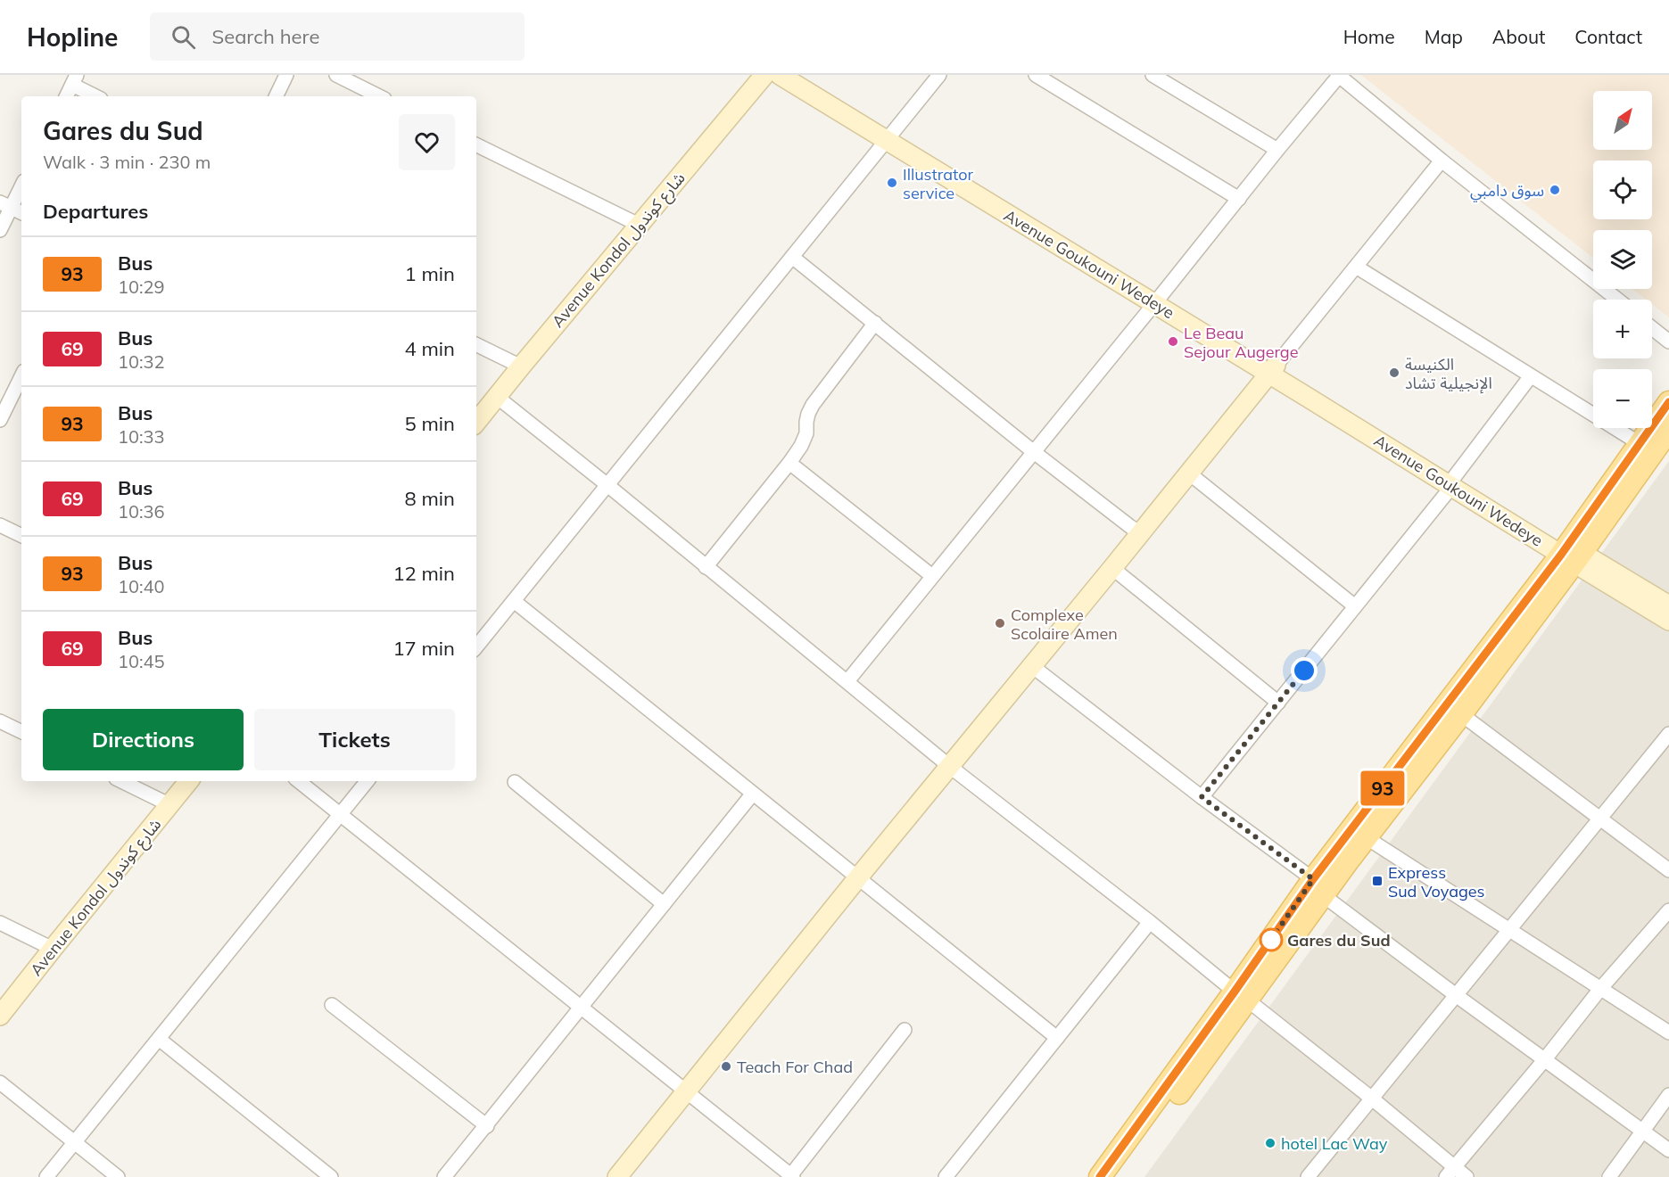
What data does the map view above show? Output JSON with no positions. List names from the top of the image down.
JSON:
{
  "streets": {
    "street": ["Avenue Kondol شارع كوندول", "Avenue Goukouni Wedeye"]
  },
  "places": {
    "other": [
      "Illustrator service",
      "سوق دامبي",
      "Le Beau Sejour Augerge",
      "الكنيسة الإنجيلية تشاد",
      "Complexe Scolaire Amen",
      "Gares du Sud",
      "Teach For Chad",
      "hotel Lac Way"
    ],
    "transit": ["Express Sud Voyages"]
  },
  "lines": ["bus line 93"],
  "north": "top right",
  "page": {
    "header": "Hopline",
    "search": "Search here",
    "nav": [
      "Home",
      "Map",
      "About",
      "Contact"
    ],
    "on_map": "93",
    "map_buttons": ["+", "−"],
    "heading": [
      ["Gares du Sud", "Walk · 3 min · 230 m"],
      "Departures"
    ],
    "list": [
      {
        "mark": "93",
        "name": "Bus",
        "note": "10:29",
        "value": "1 min"
      },
      {
        "mark": "69",
        "name": "Bus",
        "note": "10:32",
        "value": "4 min"
      },
      {
        "mark": "93",
        "name": "Bus",
        "note": "10:33",
        "value": "5 min"
      },
      {
        "mark": "69",
        "name": "Bus",
        "note": "10:36",
        "value": "8 min"
      },
      {
        "mark": "93",
        "name": "Bus",
        "note": "10:40",
        "value": "12 min"
      },
      {
        "mark": "69",
        "name": "Bus",
        "note": "10:45",
        "value": "17 min"
      }
    ],
    "buttons": ["Directions", "Tickets"]
  }
}
